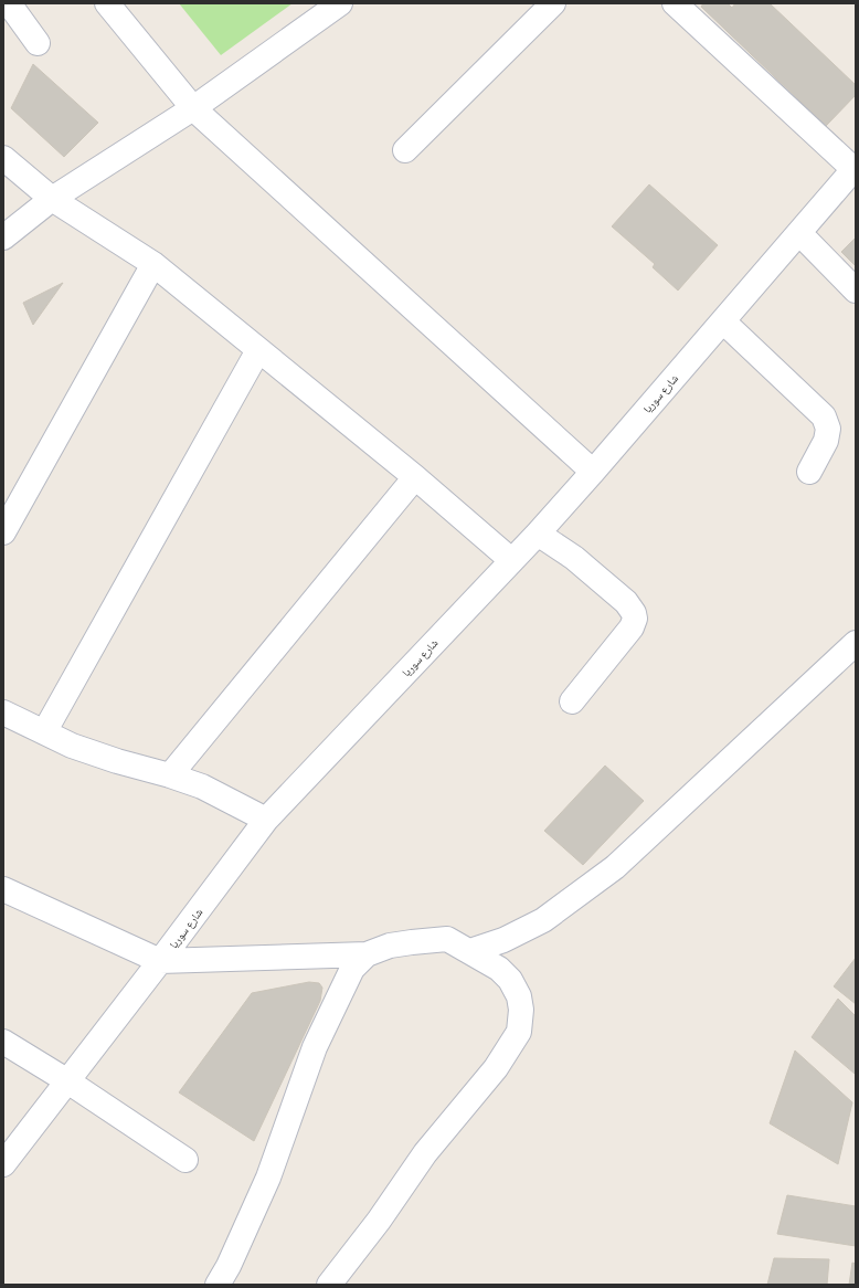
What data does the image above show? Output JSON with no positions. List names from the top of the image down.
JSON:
{
  "streets": {
    "street": ["شارع سوريا"]
  }
}
